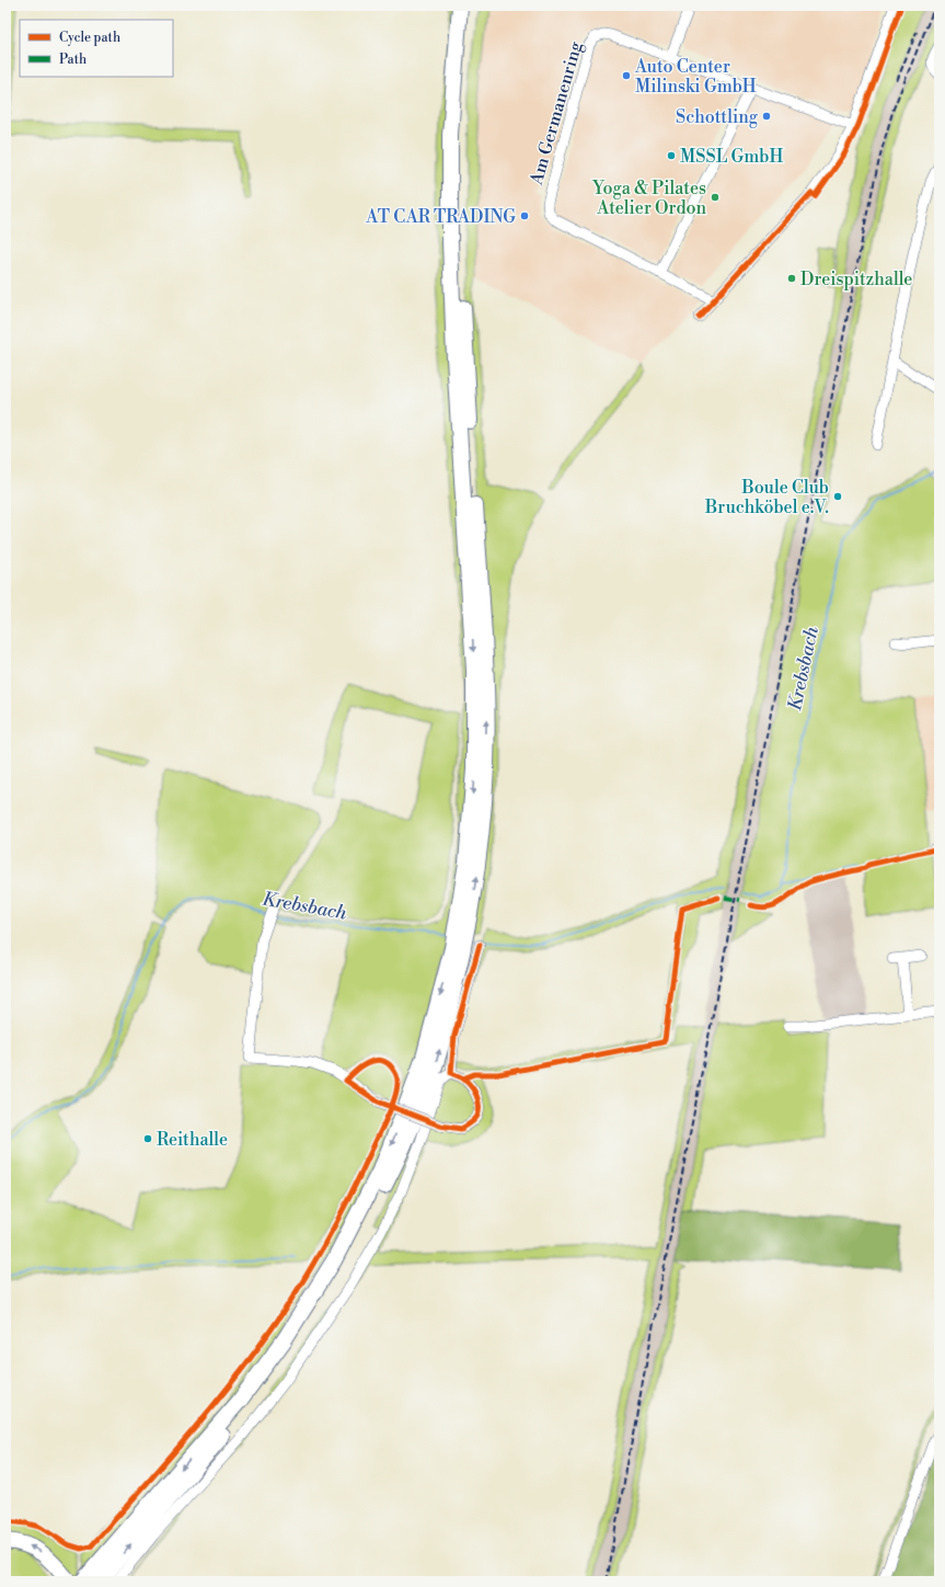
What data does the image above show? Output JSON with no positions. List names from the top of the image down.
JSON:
{
  "streets": {
    "street": ["Am Germanenring"]
  },
  "water": ["Krebsbach"],
  "places": [
    "Auto Center Milinski GmbH",
    "Schottling",
    "MSSL GmbH",
    "Yoga & Pilates Atelier Ordon",
    "AT CAR TRADING",
    "Dreispitzhalle",
    "Boule Club Bruchköbel e.V.",
    "Reithalle"
  ],
  "legend": ["Cycle path", "Path"]
}
